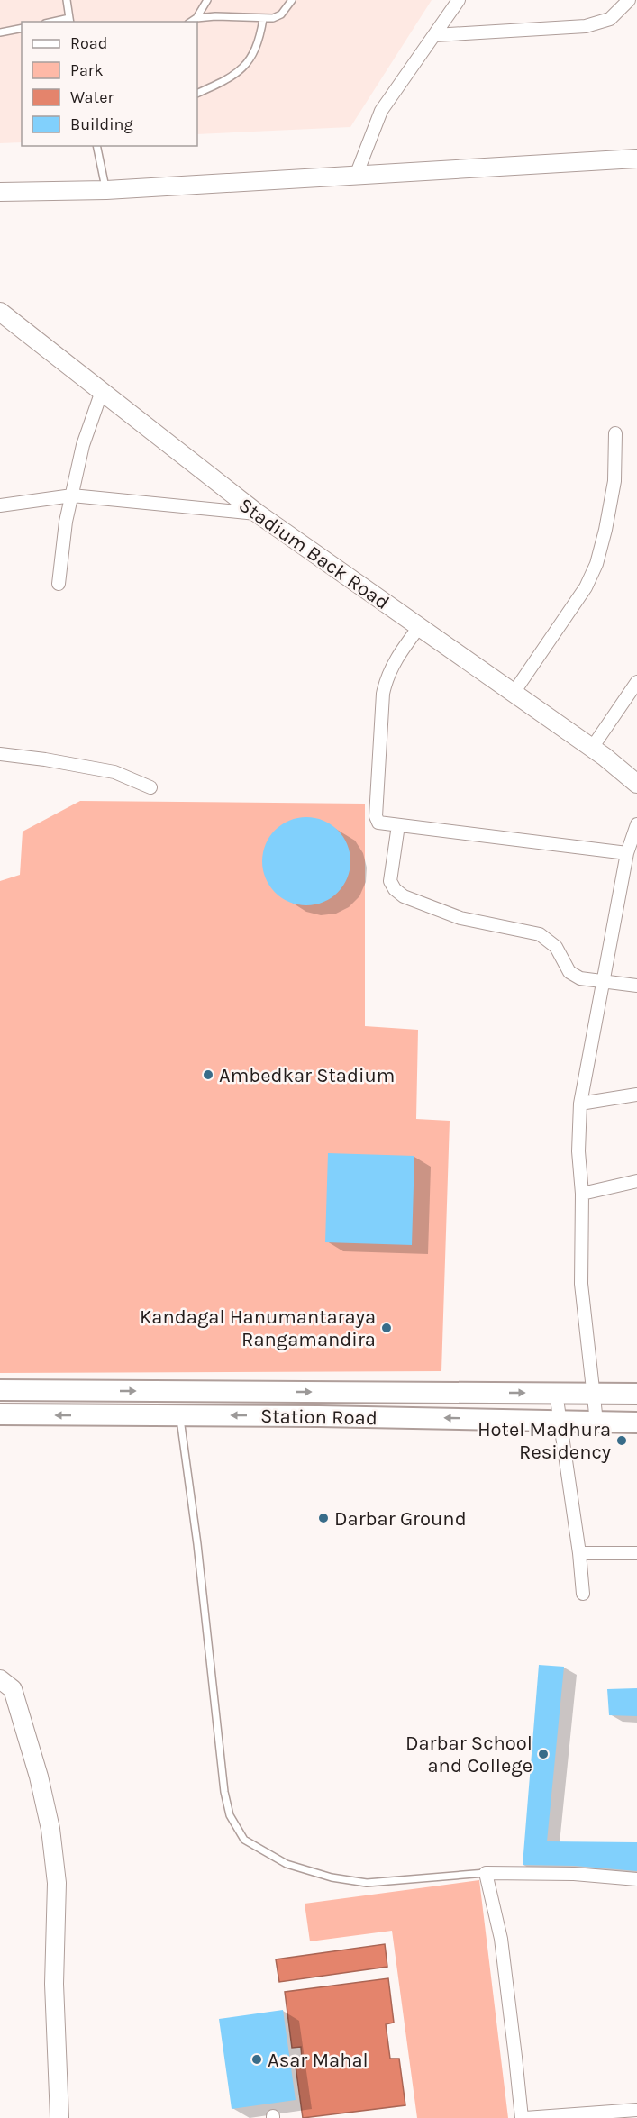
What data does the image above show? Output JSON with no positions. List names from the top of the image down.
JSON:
{
  "streets": {
    "main road": ["Station Road"],
    "street": ["Stadium Back Road"]
  },
  "places": [
    "Ambedkar Stadium",
    "Kandagal Hanumantaraya Rangamandira",
    "Hotel Madhura Residency",
    "Darbar Ground",
    "Darbar School and College",
    "Asar Mahal"
  ],
  "legend": [
    "Road",
    "Park",
    "Water",
    "Building"
  ]
}
